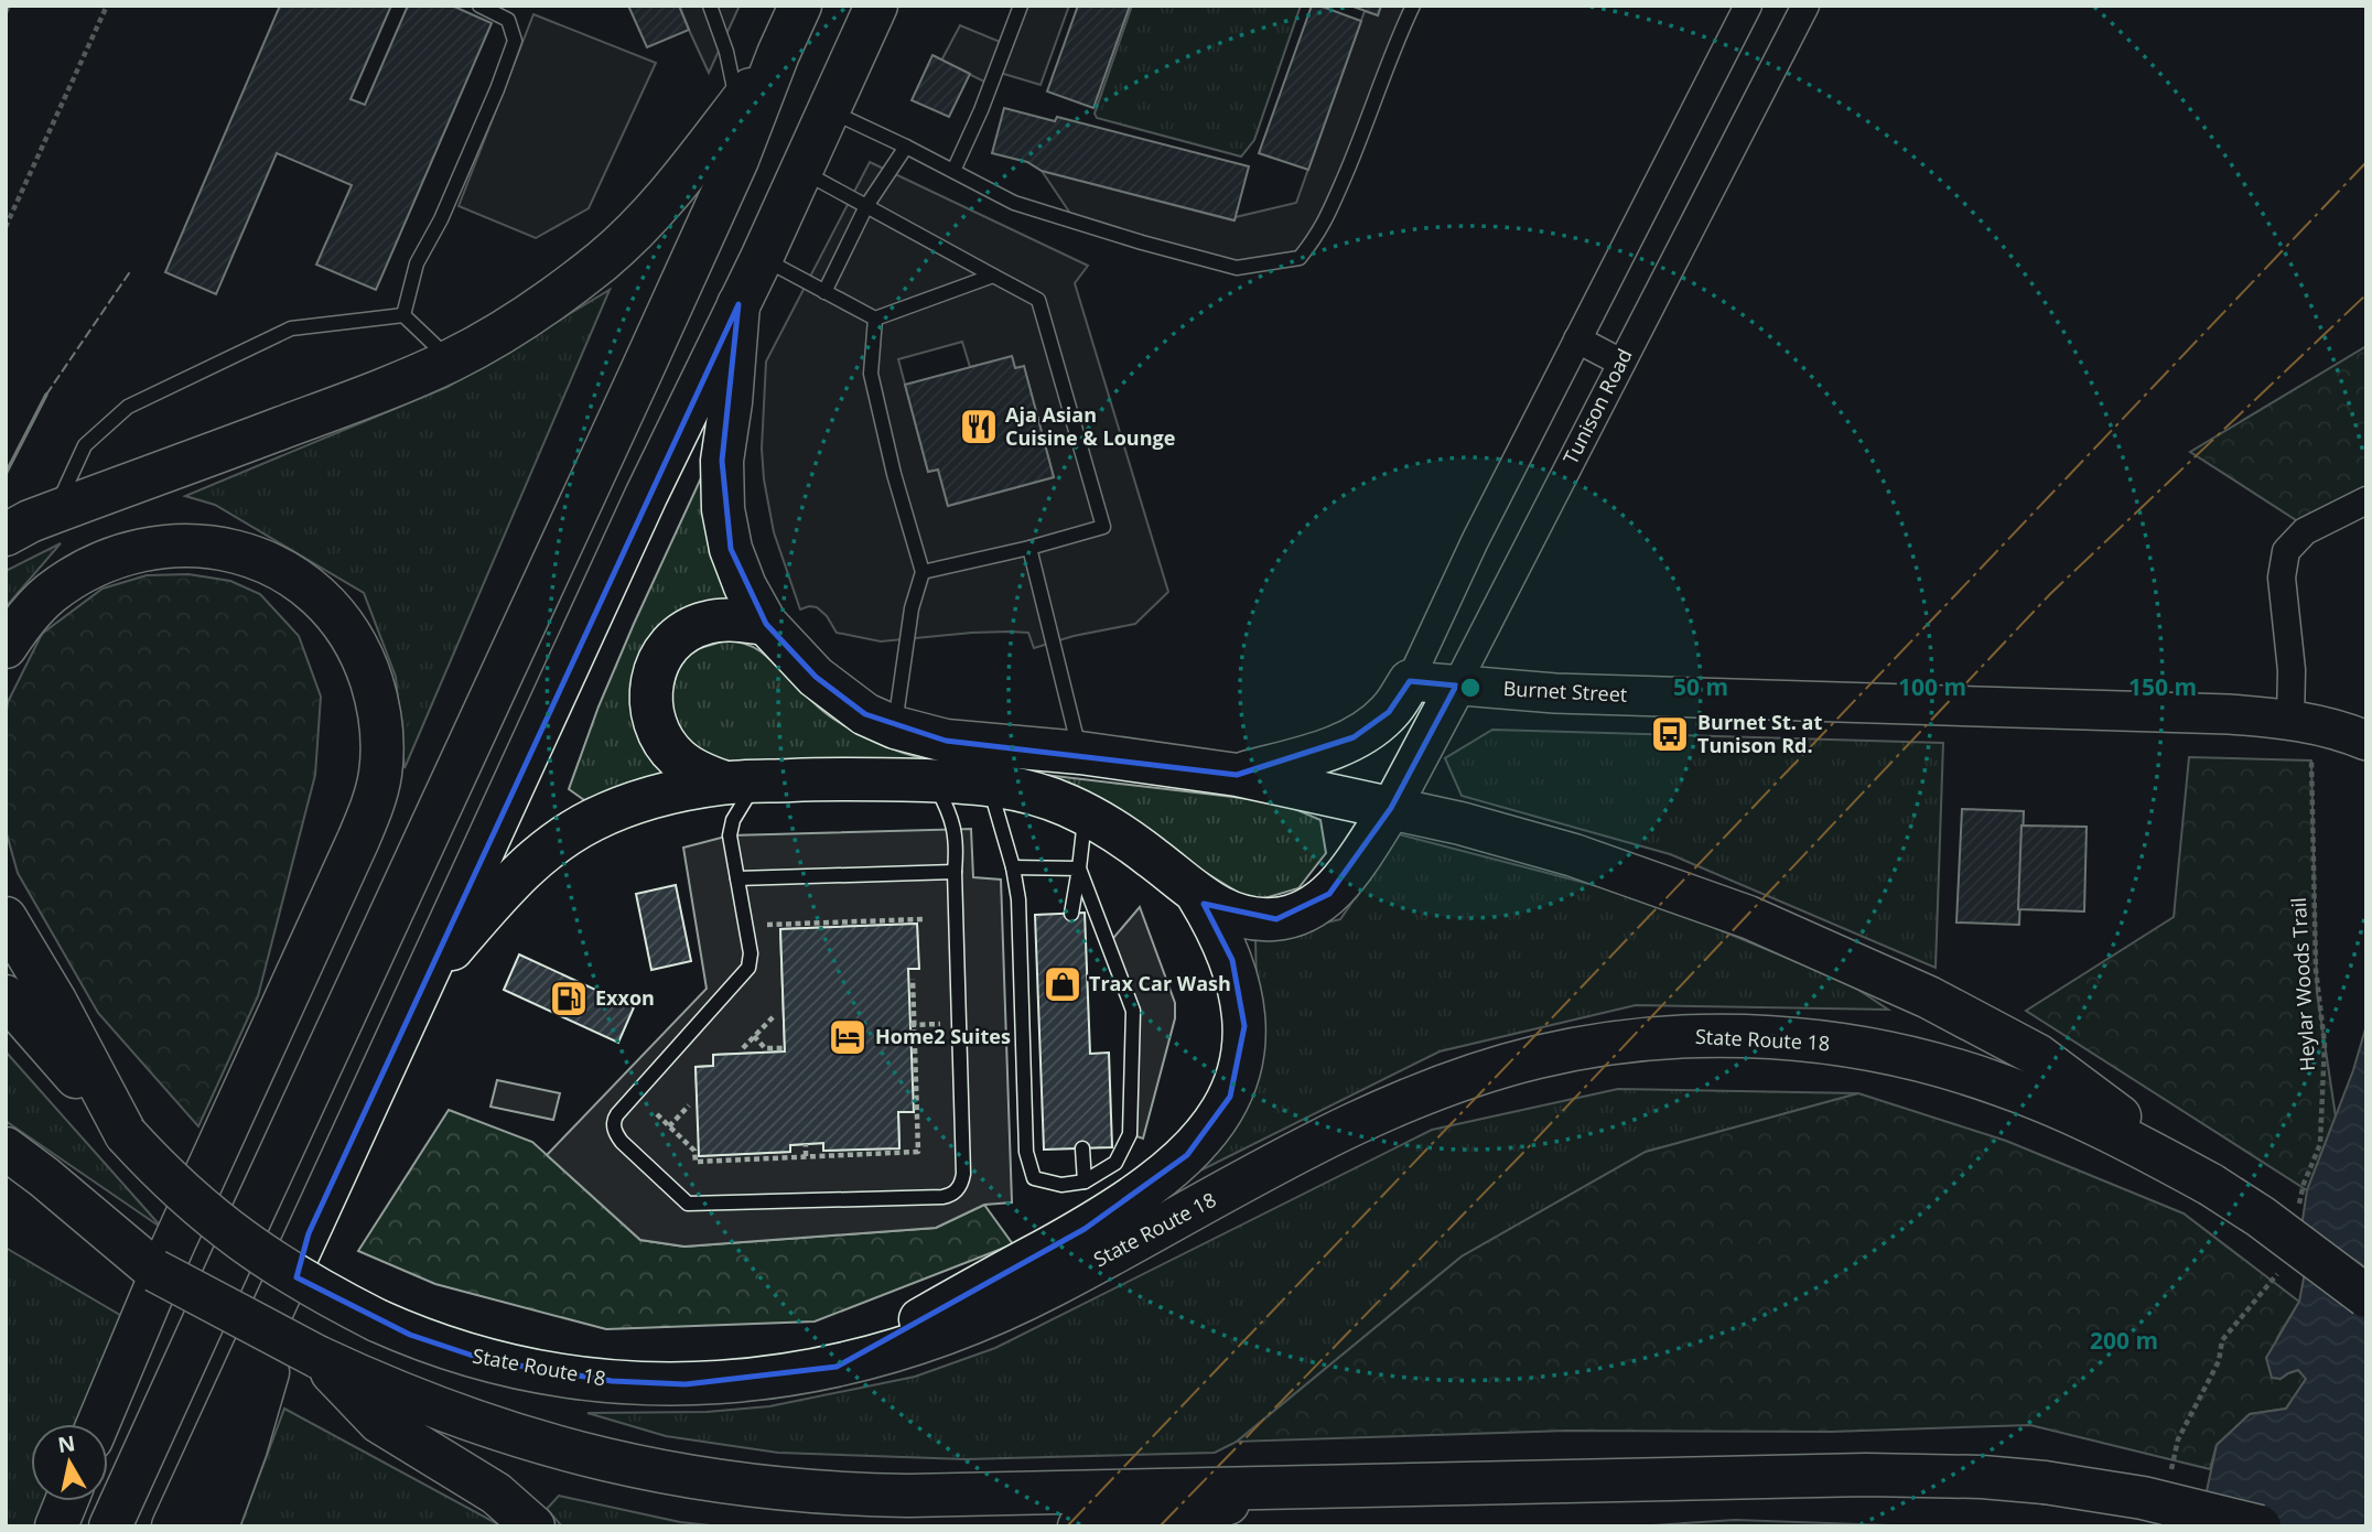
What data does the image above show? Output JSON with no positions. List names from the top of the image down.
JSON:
{
  "streets": {
    "highway": ["State Route 18"],
    "street": ["Tunison Road", "Burnet Street"],
    "path": ["Heylar Woods Trail"]
  },
  "crossings": [
    ["Tunison Road", "Burnet Street"],
    ["Burnet Street", "Heylar Woods Trail"]
  ],
  "places": {
    "restaurant": ["Aja Asian Cuisine & Lounge"],
    "bus stop": ["Burnet St. at Tunison Rd."],
    "shop": ["Trax Car Wash"],
    "fuel station": ["Exxon"],
    "hotel": ["Home2 Suites"]
  },
  "north": "top",
  "rings": [
    "50 m",
    "100 m",
    "150 m",
    "200 m"
  ]
}
